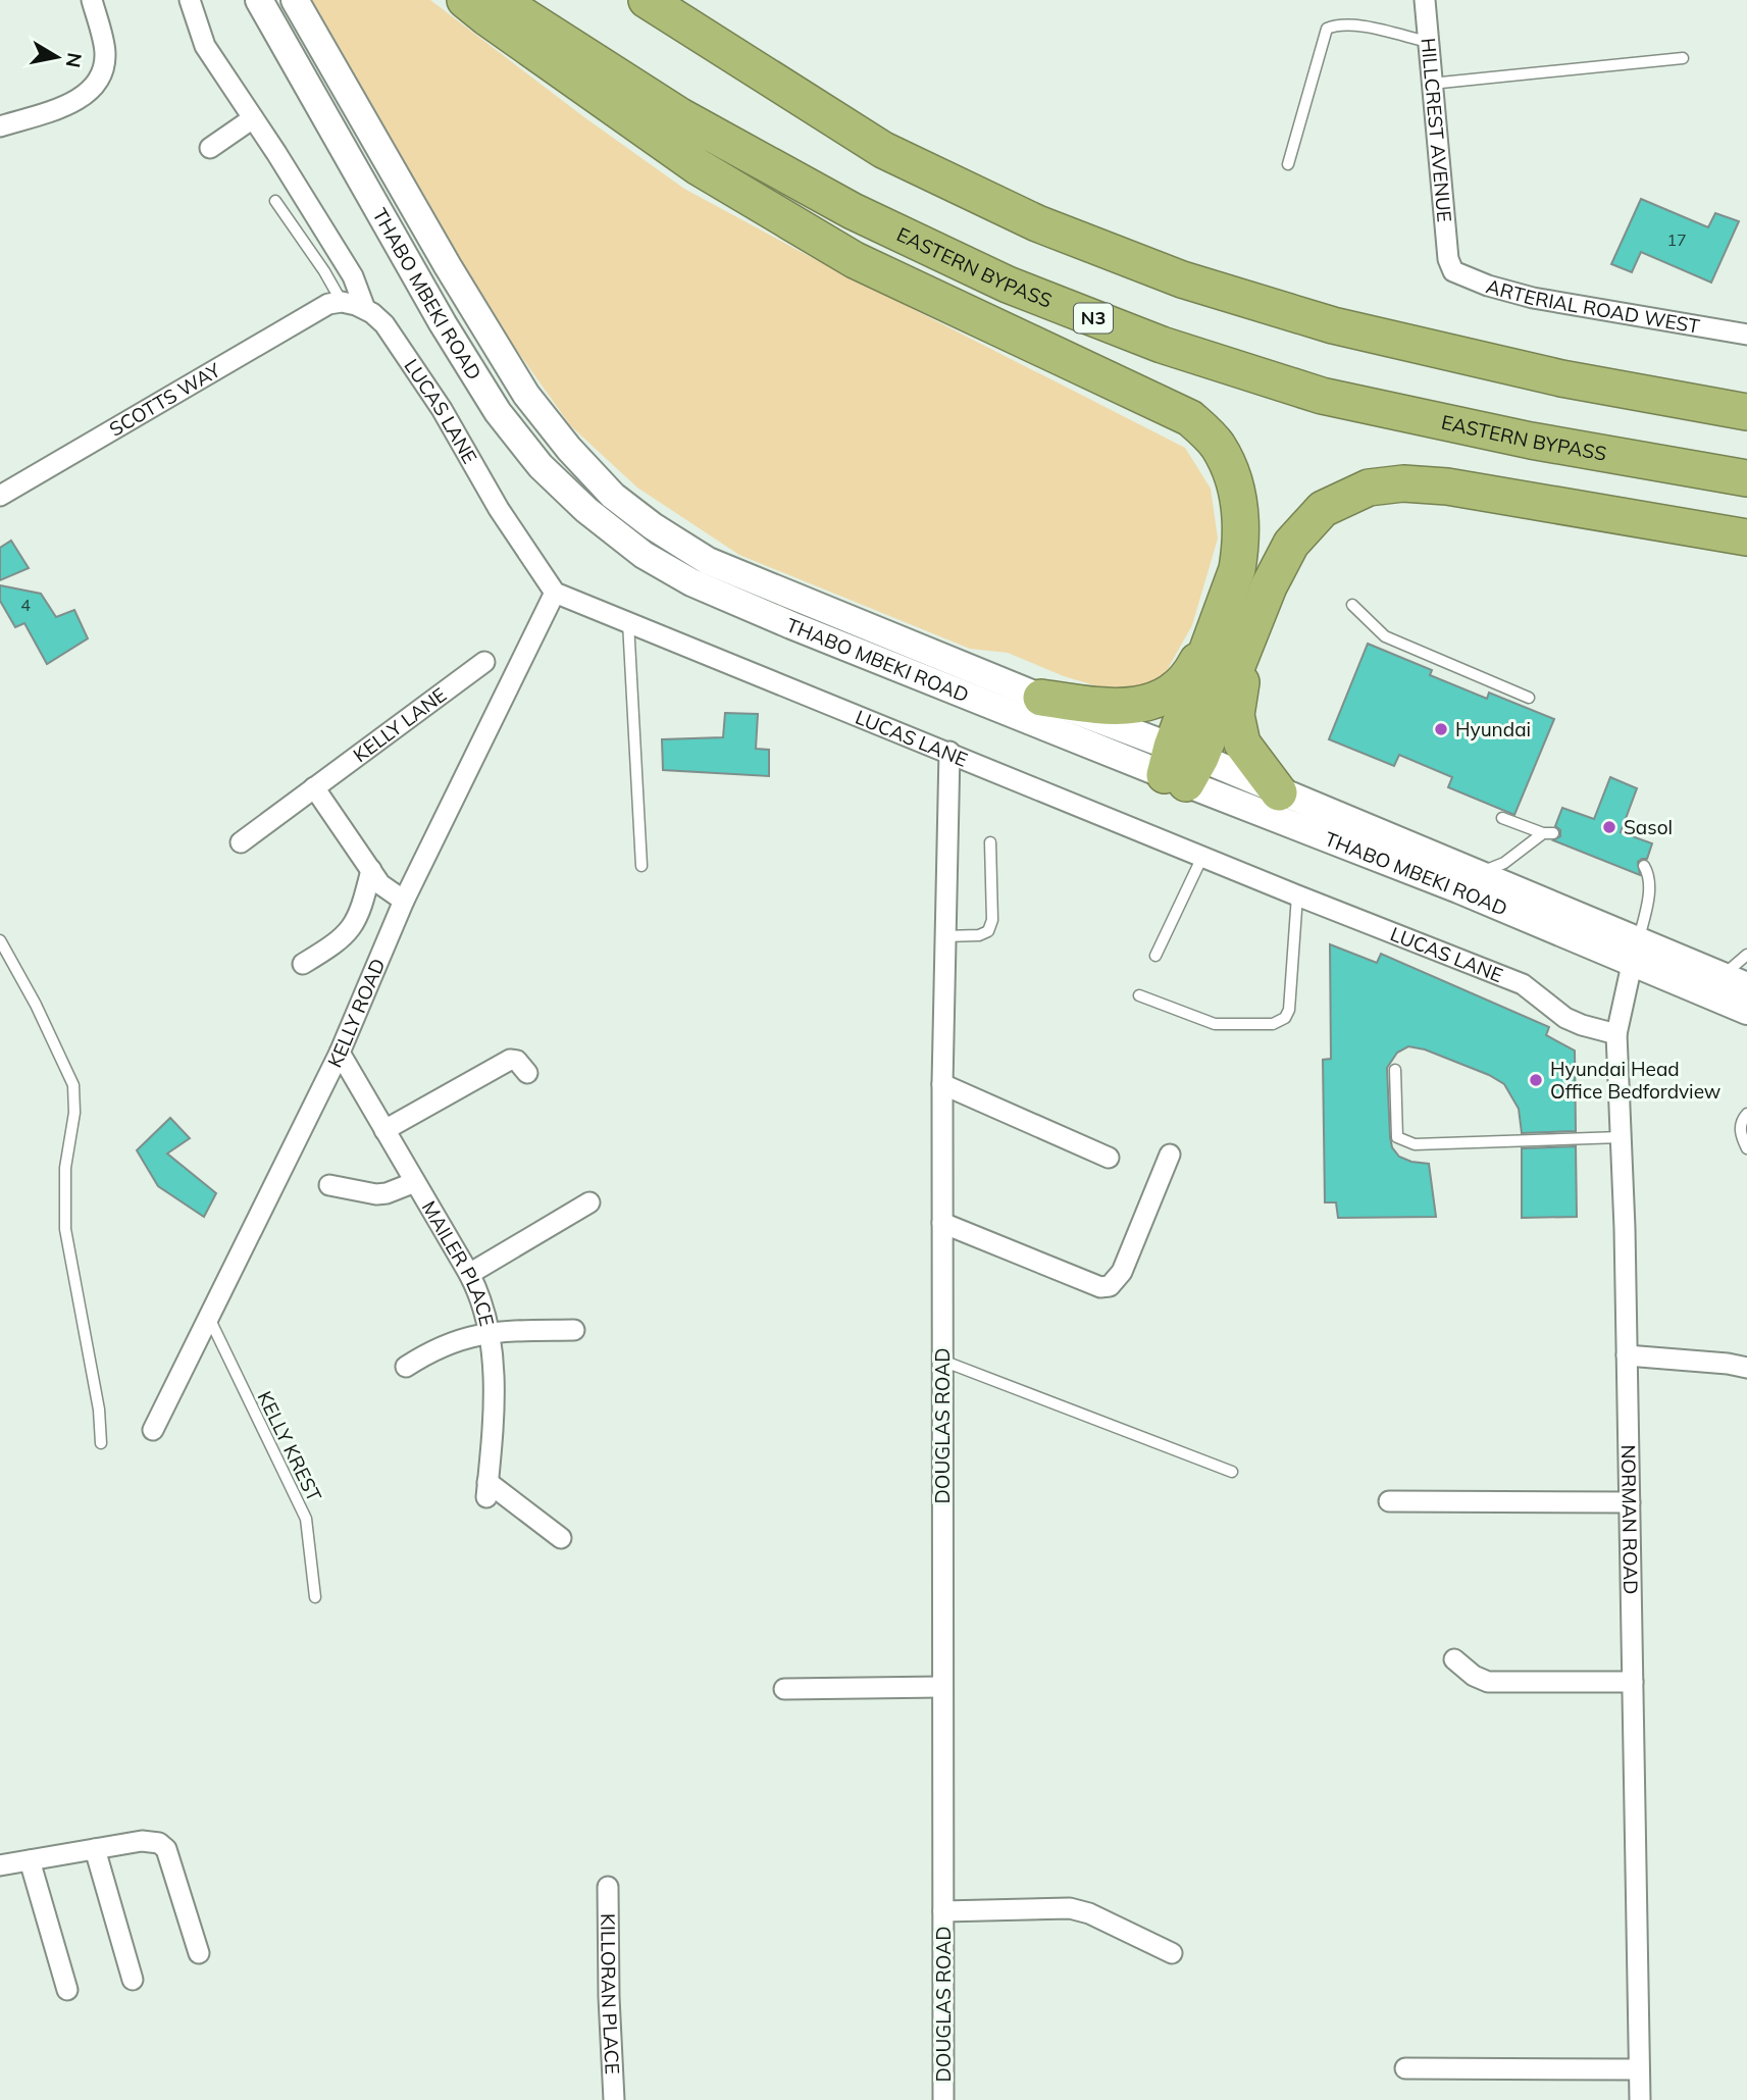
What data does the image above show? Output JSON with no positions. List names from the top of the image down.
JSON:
{
  "streets": {
    "highway": ["EASTERN BYPASS", "N3"],
    "main road": ["THABO MBEKI ROAD"],
    "street": [
      "HILLCREST AVENUE",
      "ARTERIAL ROAD WEST",
      "SCOTTS WAY",
      "LUCAS LANE",
      "KELLY LANE",
      "KELLY ROAD",
      "MAILER PLACE",
      "DOUGLAS ROAD",
      "NORMAN ROAD",
      "KILLORAN PLACE"
    ],
    "lane": ["KELLY KREST"]
  },
  "crossings": [
    ["HILLCREST AVENUE", "ARTERIAL ROAD WEST"],
    ["THABO MBEKI ROAD", "NORMAN ROAD"],
    ["SCOTTS WAY", "LUCAS LANE"],
    ["LUCAS LANE", "KELLY ROAD"],
    ["LUCAS LANE", "DOUGLAS ROAD"],
    ["LUCAS LANE", "NORMAN ROAD"],
    ["KELLY ROAD", "MAILER PLACE"],
    ["KELLY ROAD", "KELLY KREST"]
  ],
  "places": ["Hyundai", "Sasol", "Hyundai Head Office Bedfordview"],
  "house_numbers": ["17", "4"],
  "north": "right"
}
